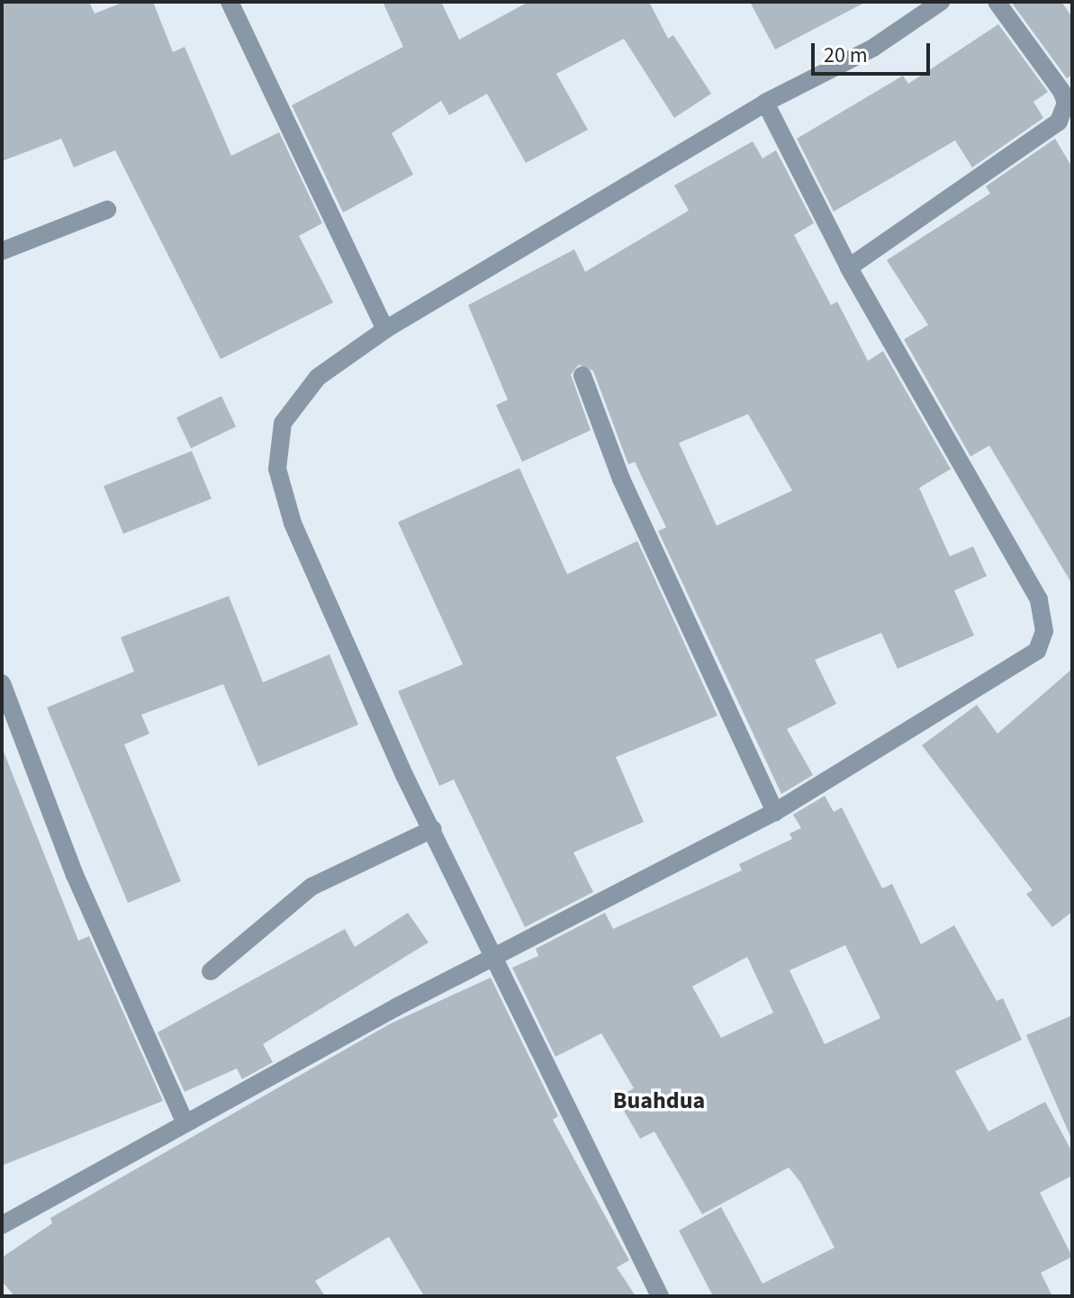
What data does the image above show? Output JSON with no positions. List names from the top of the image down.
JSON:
{
  "districts": ["Buahdua"],
  "scale_bar": "20 m"
}
